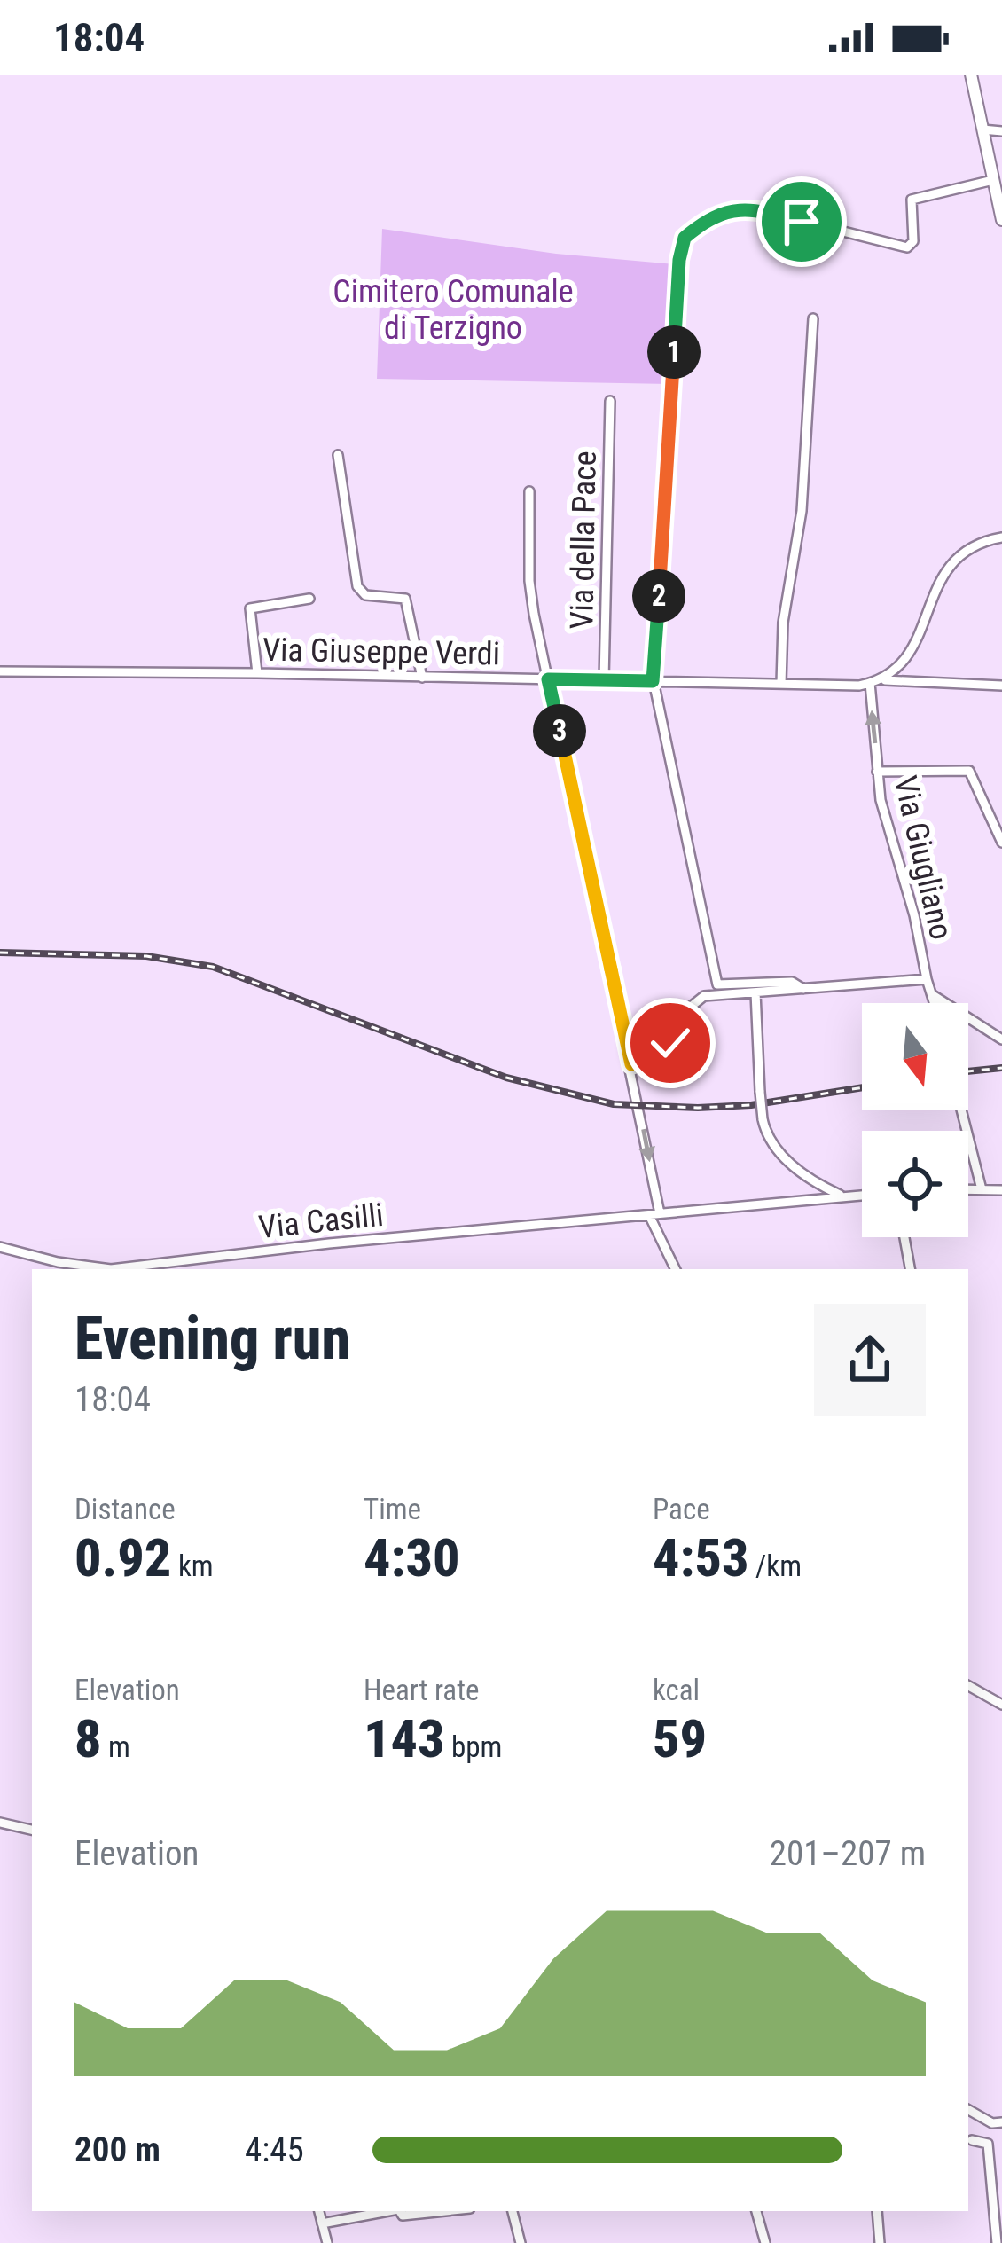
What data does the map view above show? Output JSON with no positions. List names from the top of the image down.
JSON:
{
  "streets": {
    "street": [
      "Via della Pace",
      "Via Giuseppe Verdi",
      "Via Giugliano",
      "Via Casilli"
    ]
  },
  "crossings": [
    ["Via della Pace", "Via Giuseppe Verdi"],
    ["Via Giuseppe Verdi", "Via Giugliano"]
  ],
  "parks": ["Cimitero Comunale di Terzigno"],
  "north": "bottom",
  "page": {
    "status": "18:04",
    "pins": ["1", "2", "3"],
    "heading": ["Evening run", "18:04"],
    "stats": [
      ["Distance", "0.92 km"],
      ["Time", "4:30"],
      ["Pace", "4:53 /km"],
      ["Elevation", "8 m"],
      ["Heart rate", "143 bpm"],
      ["kcal", "59"]
    ],
    "chart": ["Elevation", "201–207 m"],
    "list": [
      {
        "name": "200 m",
        "note": "4:45"
      }
    ]
  }
}
